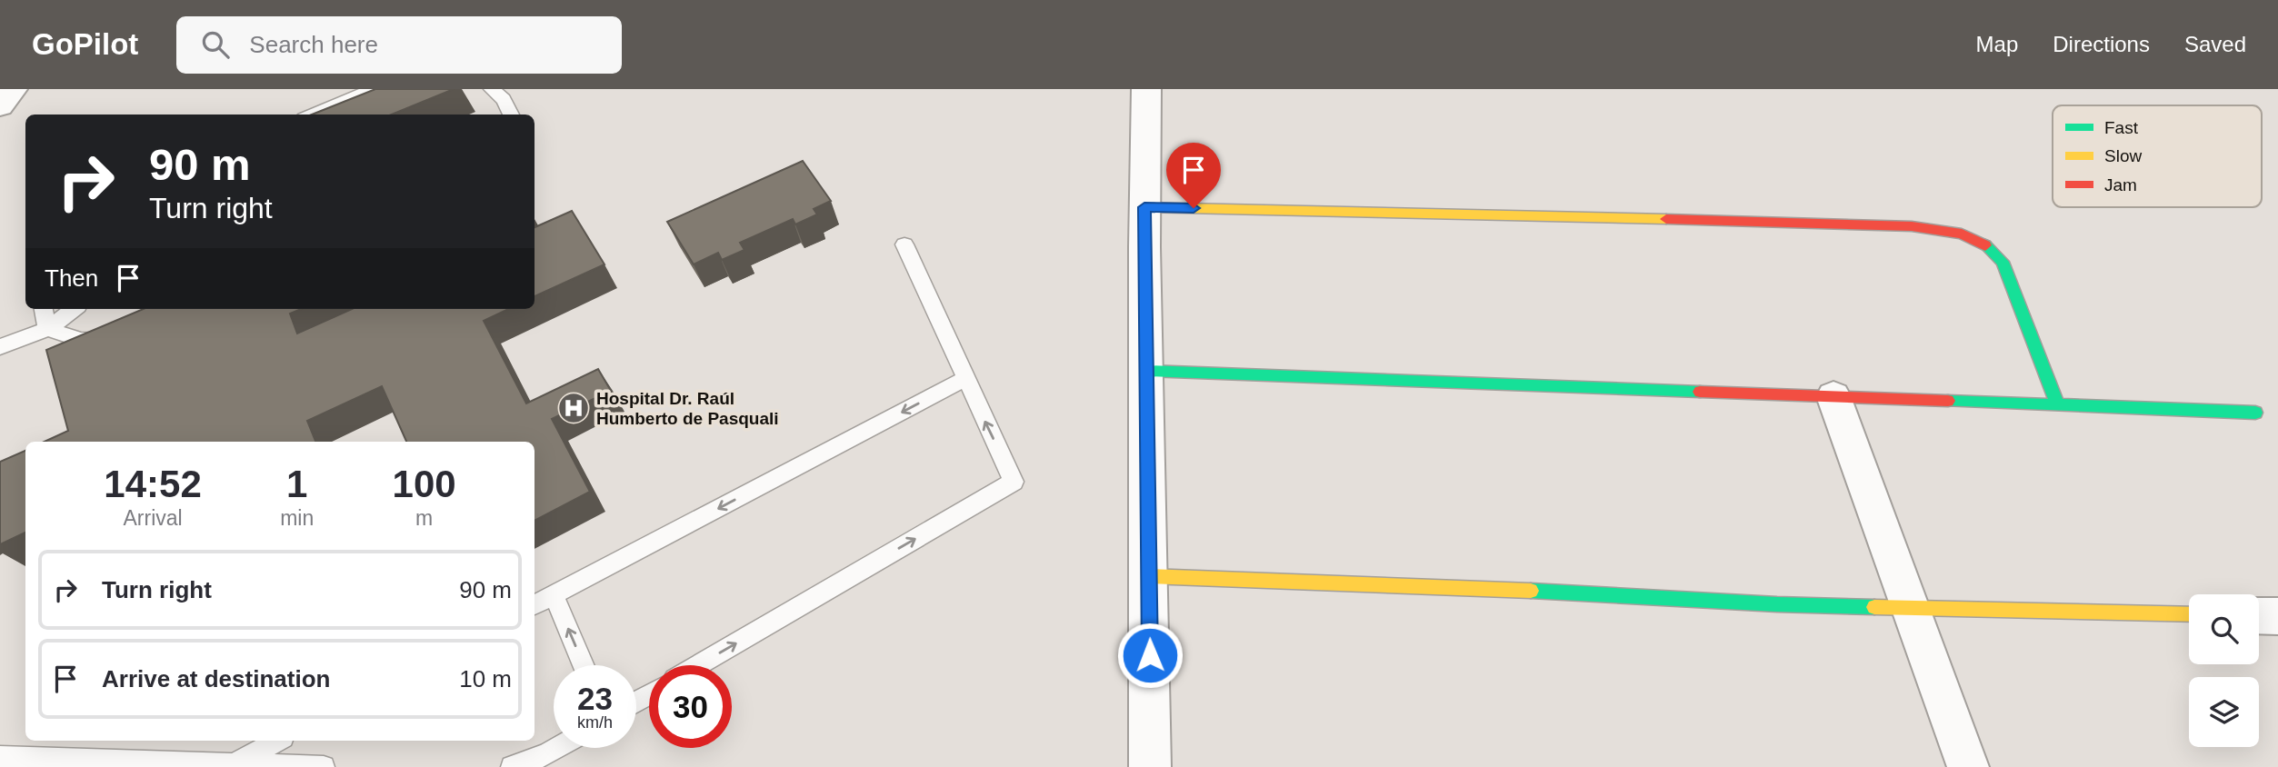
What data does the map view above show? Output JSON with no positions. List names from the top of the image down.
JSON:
{
  "places": {
    "hospital": ["Hospital Dr. Raúl Humberto de Pasquali"]
  },
  "legend": ["Fast", "Slow", "Jam"],
  "page": {
    "header": "GoPilot",
    "search": "Search here",
    "nav": ["Map", "Directions", "Saved"],
    "turn": ["90 m", "Turn right"],
    "then": "Then",
    "eta": [
      "14:52",
      "Arrival",
      "1",
      "min",
      "100",
      "m"
    ],
    "list": [
      {
        "name": "Turn right",
        "value": "90 m"
      },
      {
        "name": "Arrive at destination",
        "value": "10 m"
      }
    ],
    "speed": "23 km/h",
    "limit": "30"
  }
}
